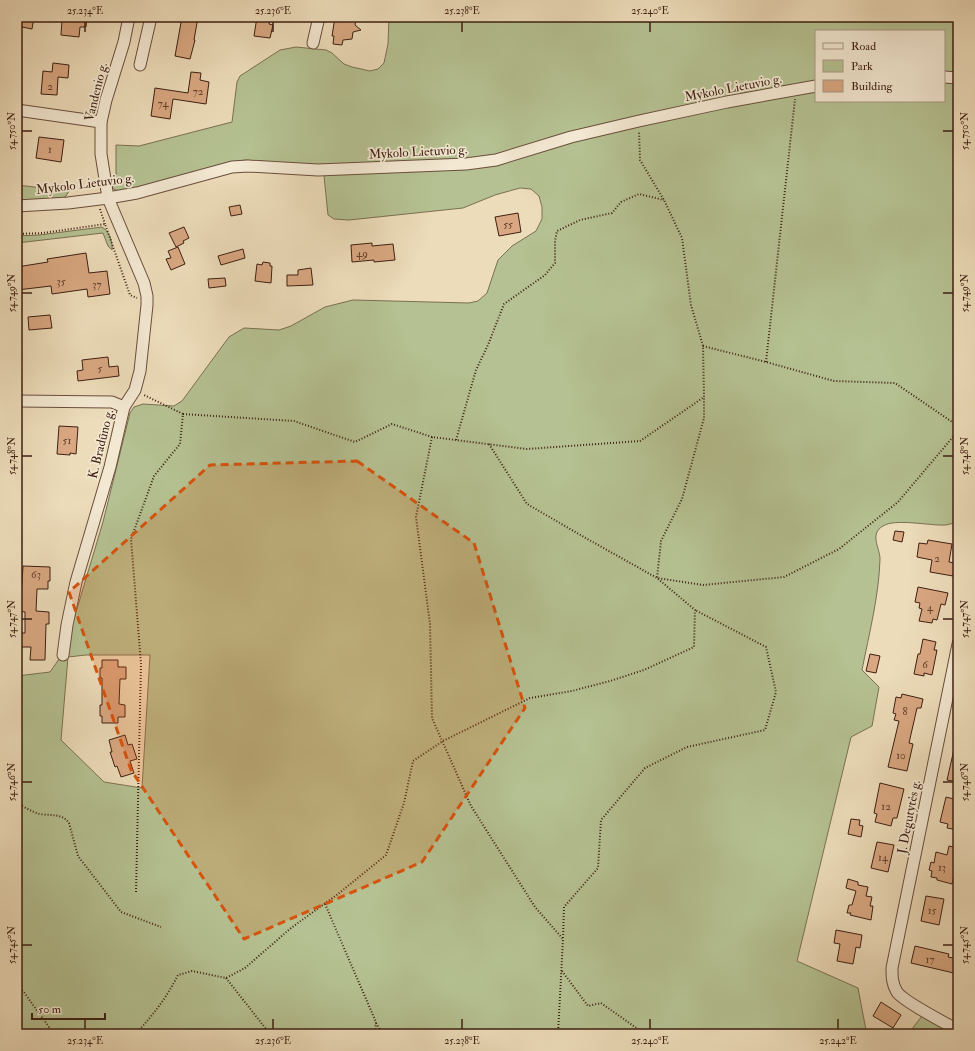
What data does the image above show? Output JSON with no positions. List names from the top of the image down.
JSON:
{
  "streets": {
    "street": [
      "Mykolo Lietuvio g.",
      "Vandenio g.",
      "K. Bradūno g.",
      "J. Degutytės g."
    ]
  },
  "crossings": [
    ["Mykolo Lietuvio g.", "Vandenio g."],
    ["Mykolo Lietuvio g.", "K. Bradūno g."],
    ["Vandenio g.", "K. Bradūno g."]
  ],
  "house_numbers": [
    "2",
    "72",
    "74",
    "1",
    "55",
    "49",
    "35",
    "37",
    "5",
    "51",
    "2",
    "63",
    "4",
    "6",
    "8",
    "10",
    "12",
    "14",
    "13",
    "15",
    "17"
  ],
  "legend": ["Road", "Park", "Building"],
  "scale_bar": "50 m",
  "coordinates": [
    "25.234°E",
    "25.236°E",
    "25.238°E",
    "25.240°E",
    "54.750°N",
    "54.749°N",
    "54.748°N",
    "54.747°N",
    "54.746°N",
    "54.745°N",
    "25.242°E"
  ]
}
